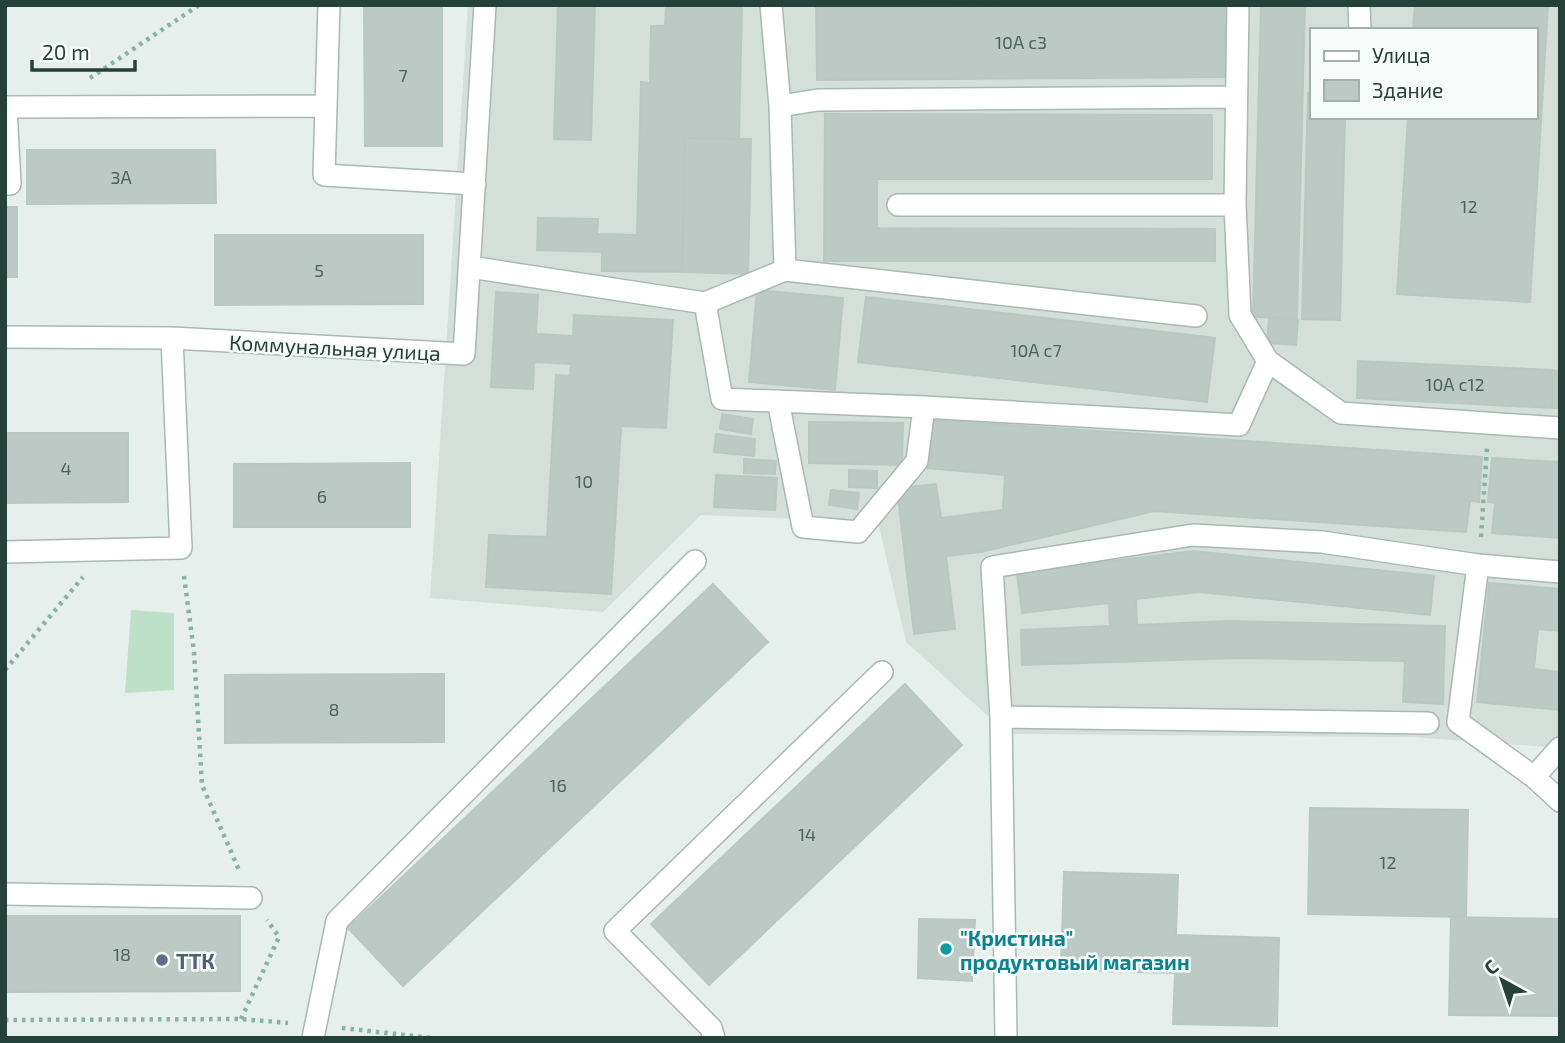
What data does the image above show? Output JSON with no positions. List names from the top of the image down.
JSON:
{
  "streets": {
    "street": ["Коммунальная улица"]
  },
  "places": ["\"Кристина\" продуктовый магазин", "ТТК"],
  "house_numbers": [
    "10А с3",
    "7",
    "3А",
    "12",
    "5",
    "10А с7",
    "10А с12",
    "4",
    "10",
    "6",
    "8",
    "16",
    "14",
    "12",
    "18"
  ],
  "legend": ["Улица", "Здание"],
  "scale_bar": "20 m",
  "north": "top left"
}
